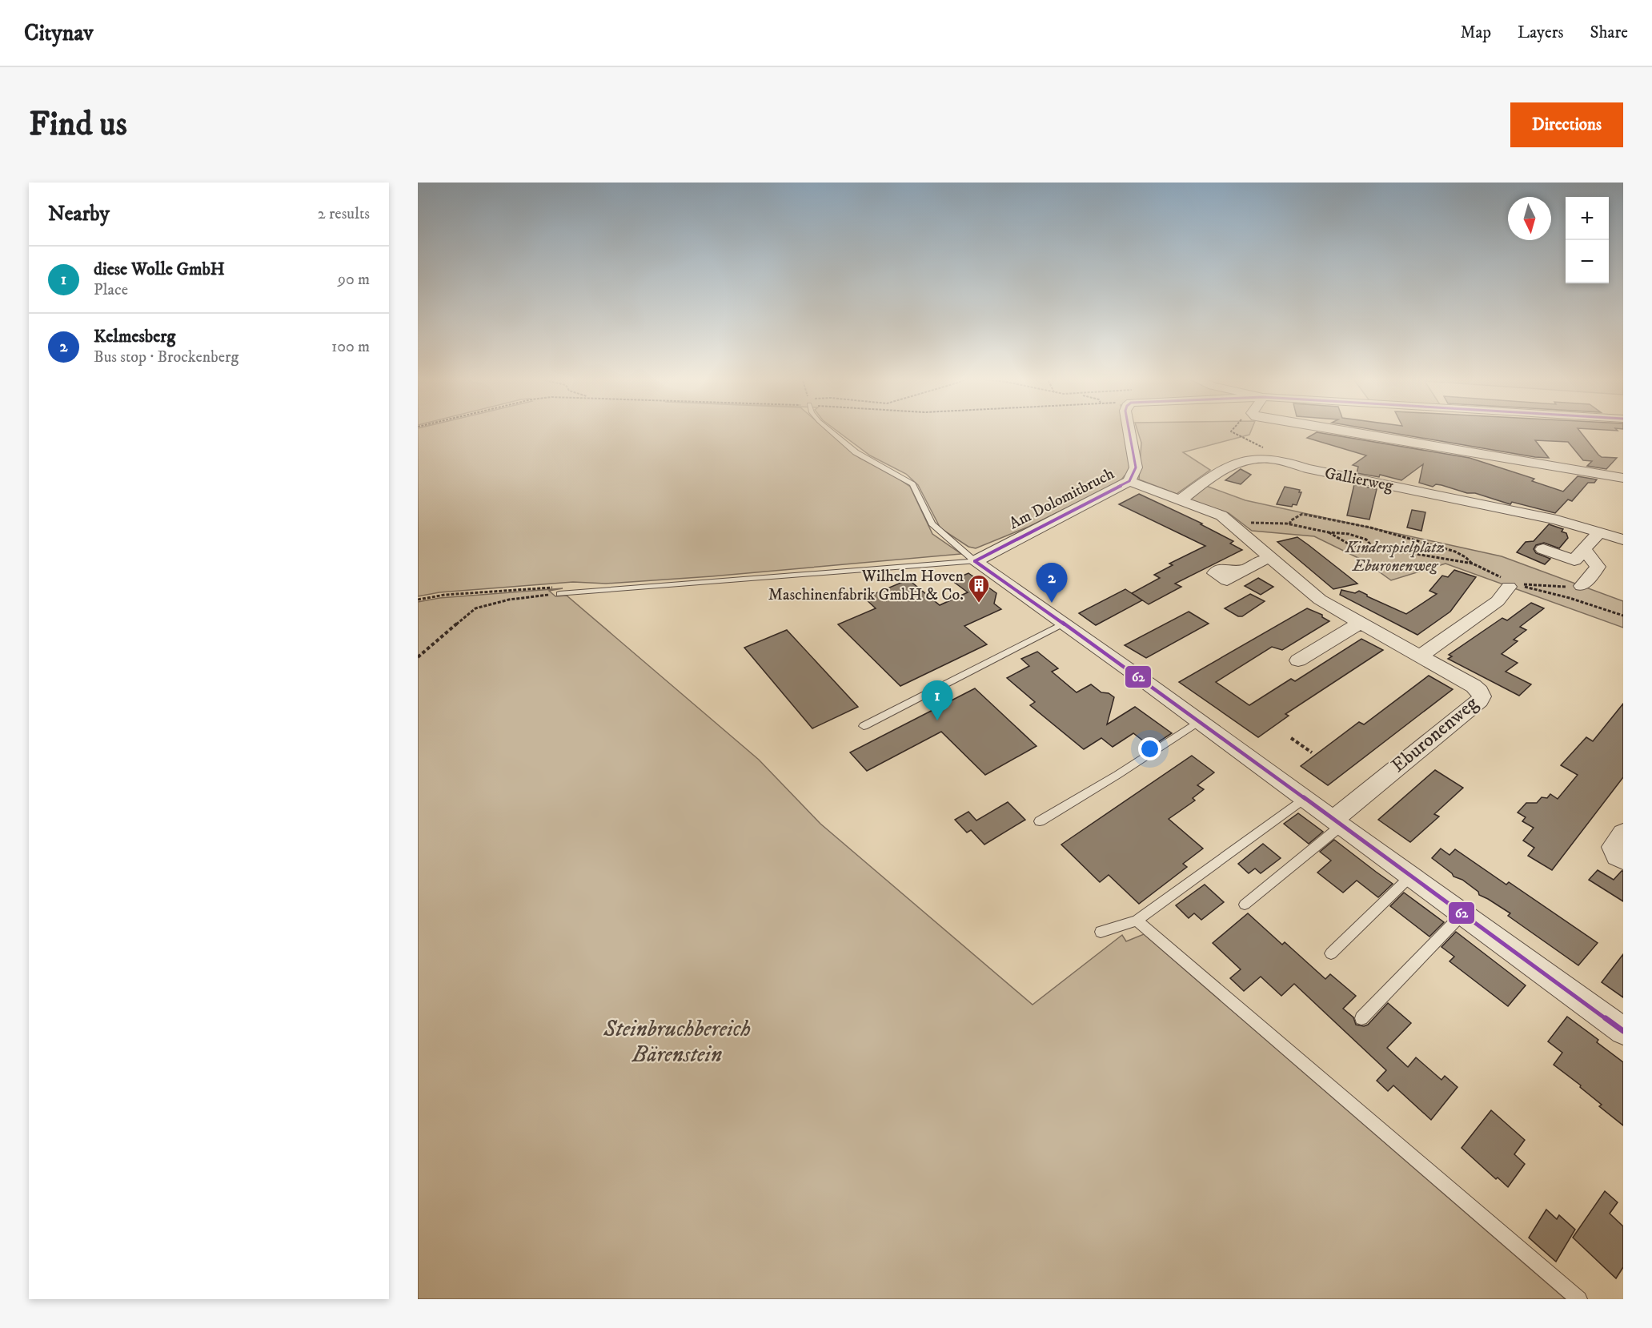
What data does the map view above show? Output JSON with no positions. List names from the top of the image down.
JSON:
{
  "streets": {
    "street": ["Gallierweg", "Am Dolomitbruch", "Eburonenweg"]
  },
  "crossings": [
    ["Gallierweg", "Eburonenweg"]
  ],
  "parks": ["Kinderspielplatz Eburonenweg", "Steinbruchbereich Bärenstein"],
  "places": {
    "building": ["Wilhelm Hoven Maschinenfabrik GmbH & Co."]
  },
  "lines": ["transit line 62"],
  "north": "bottom",
  "page": {
    "header": "Citynav",
    "nav": ["Map", "Layers", "Share"],
    "buttons": "Directions",
    "title": "Find us",
    "heading": ["Nearby", "2 results"],
    "map_buttons": ["+", "−"],
    "list": [
      {
        "mark": "1",
        "name": "diese Wolle GmbH",
        "note": "Place",
        "value": "90 m"
      },
      {
        "mark": "2",
        "name": "Kelmesberg",
        "note": "Bus stop · Brockenberg",
        "value": "100 m"
      }
    ],
    "pins": ["2", "1"]
  }
}
